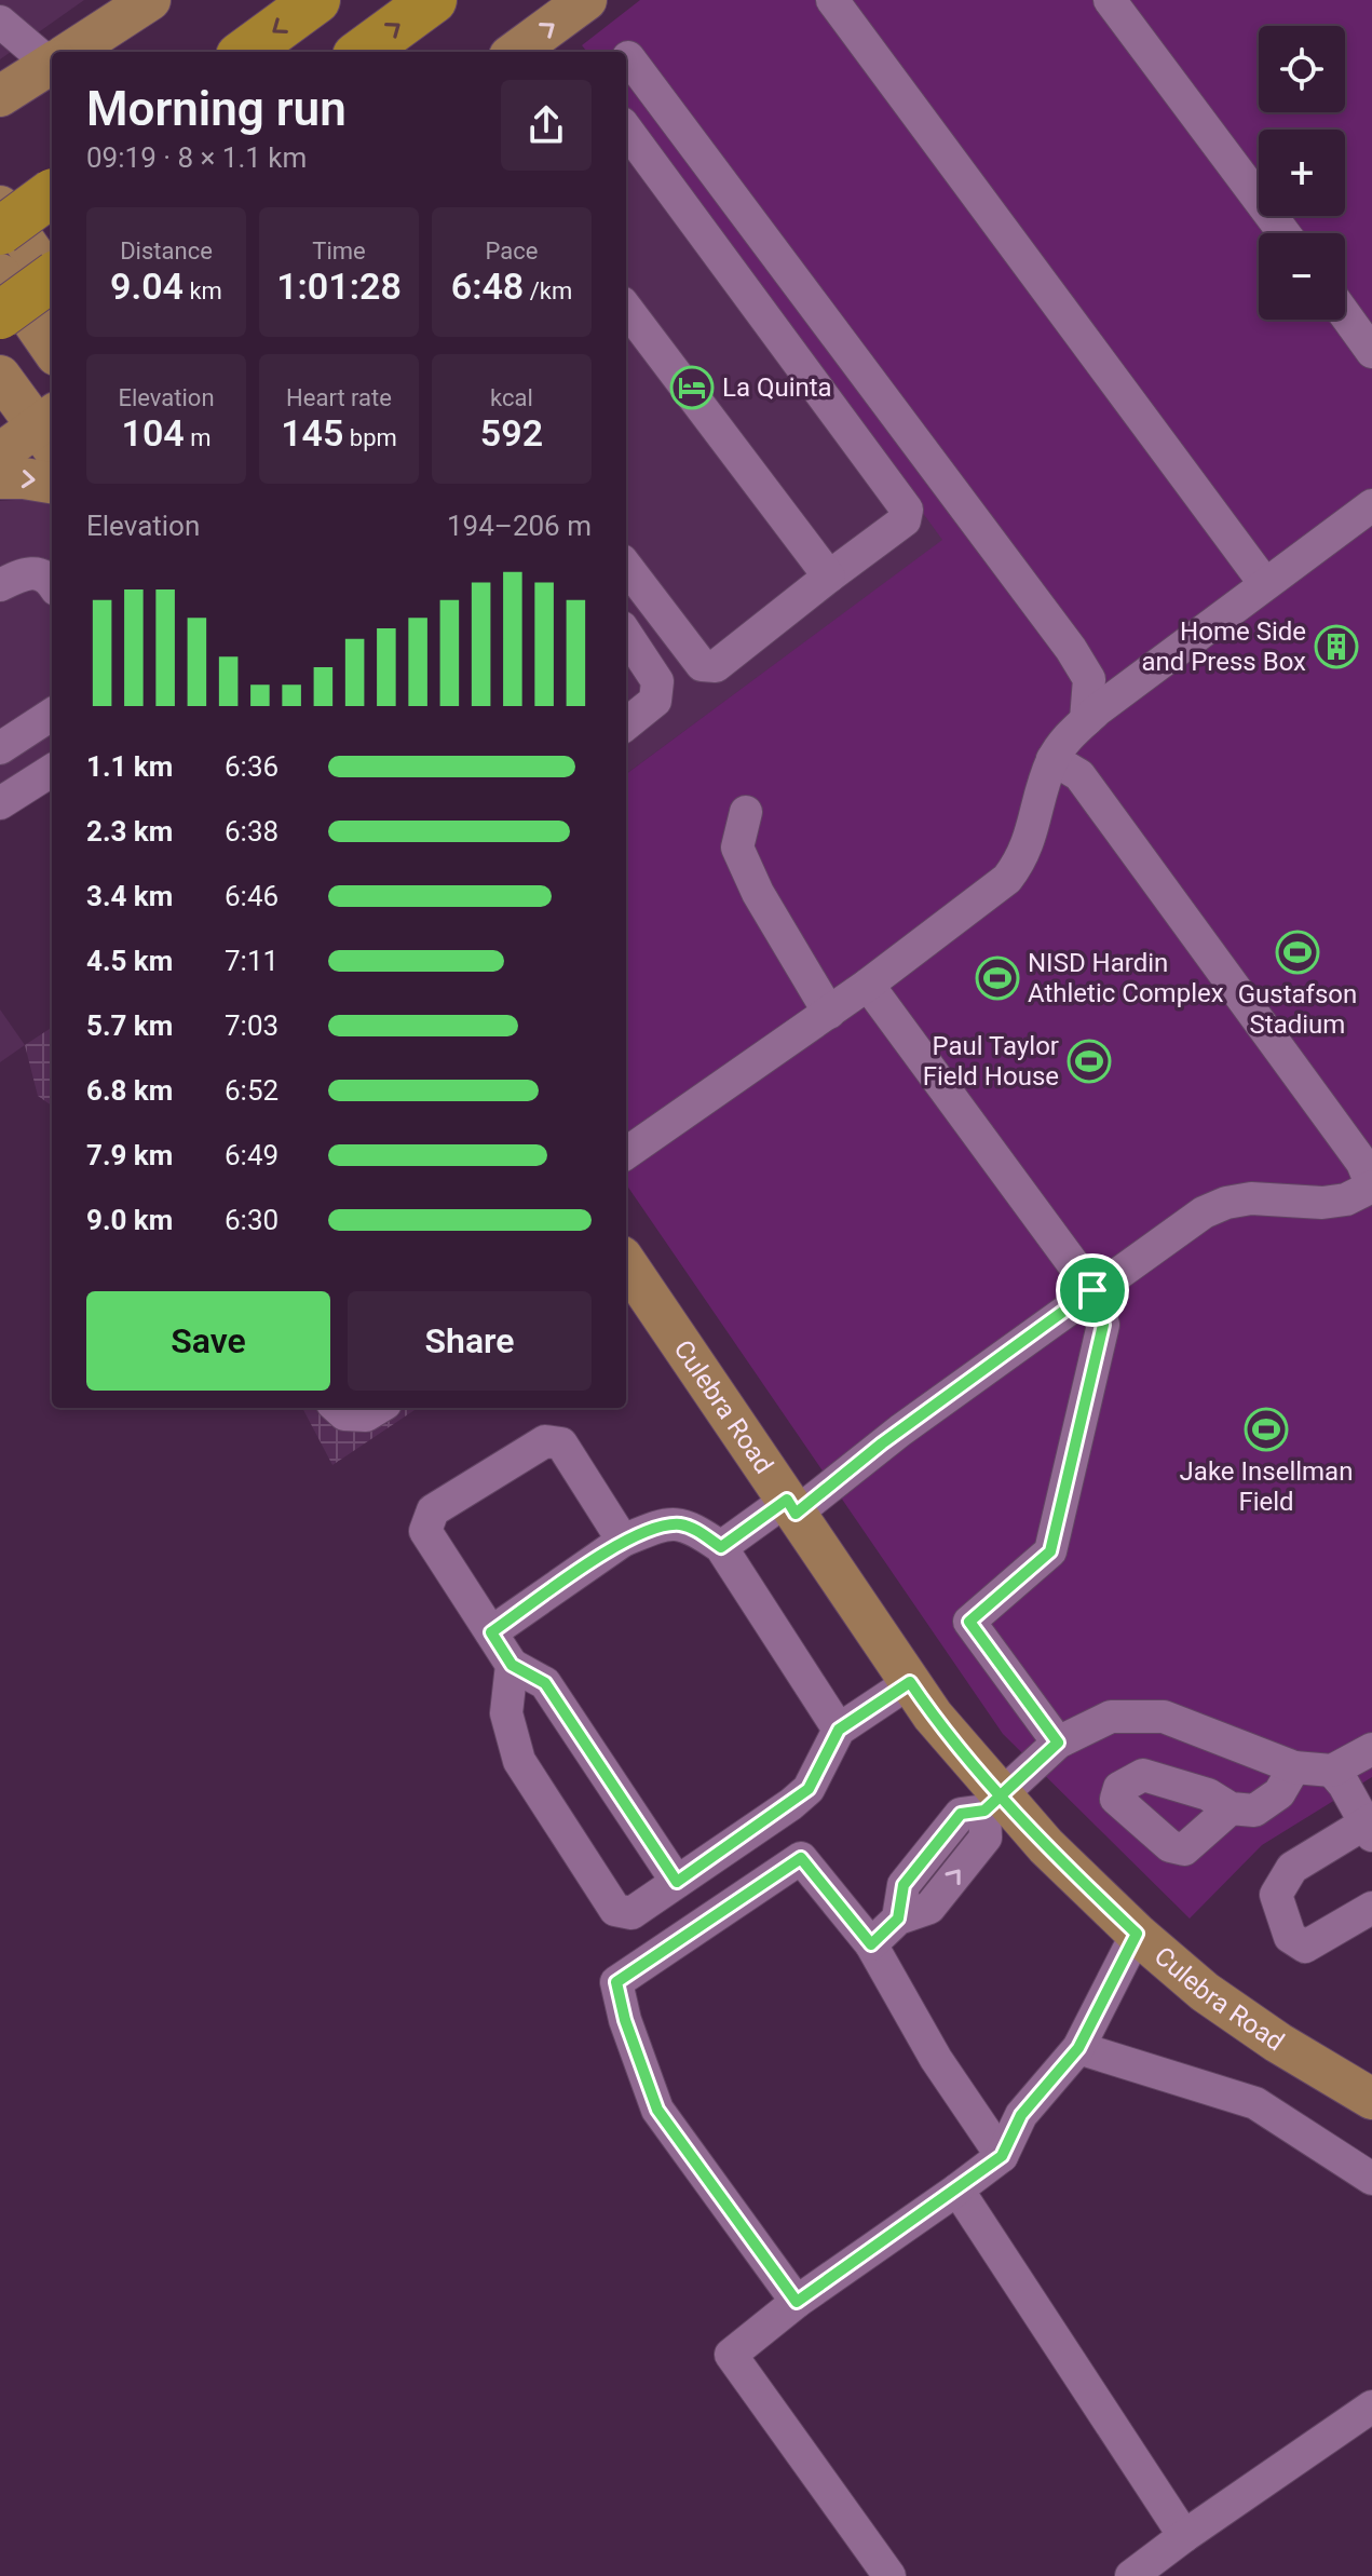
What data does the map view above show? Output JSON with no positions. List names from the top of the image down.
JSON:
{
  "streets": {
    "main road": ["Culebra Road"]
  },
  "places": {
    "hotel": ["La Quinta"],
    "building": ["Home Side and Press Box"],
    "sports": [
      "Gustafson Stadium",
      "NISD Hardin Athletic Complex",
      "Paul Taylor Field House",
      "Jake Insellman Field"
    ]
  },
  "page": {
    "map_buttons": ["+", "−"],
    "heading": ["Morning run", "09:19 · 8 × 1.1 km"],
    "stats": [
      ["Distance", "9.04 km"],
      ["Time", "1:01:28"],
      ["Pace", "6:48 /km"],
      ["Elevation", "104 m"],
      ["Heart rate", "145 bpm"],
      ["kcal", "592"]
    ],
    "chart": ["Elevation", "194–206 m"],
    "list": [
      {
        "name": "1.1 km",
        "note": "6:36"
      },
      {
        "name": "2.3 km",
        "note": "6:38"
      },
      {
        "name": "3.4 km",
        "note": "6:46"
      },
      {
        "name": "4.5 km",
        "note": "7:11"
      },
      {
        "name": "5.7 km",
        "note": "7:03"
      },
      {
        "name": "6.8 km",
        "note": "6:52"
      },
      {
        "name": "7.9 km",
        "note": "6:49"
      },
      {
        "name": "9.0 km",
        "note": "6:30"
      }
    ],
    "buttons": ["Save", "Share"]
  }
}
